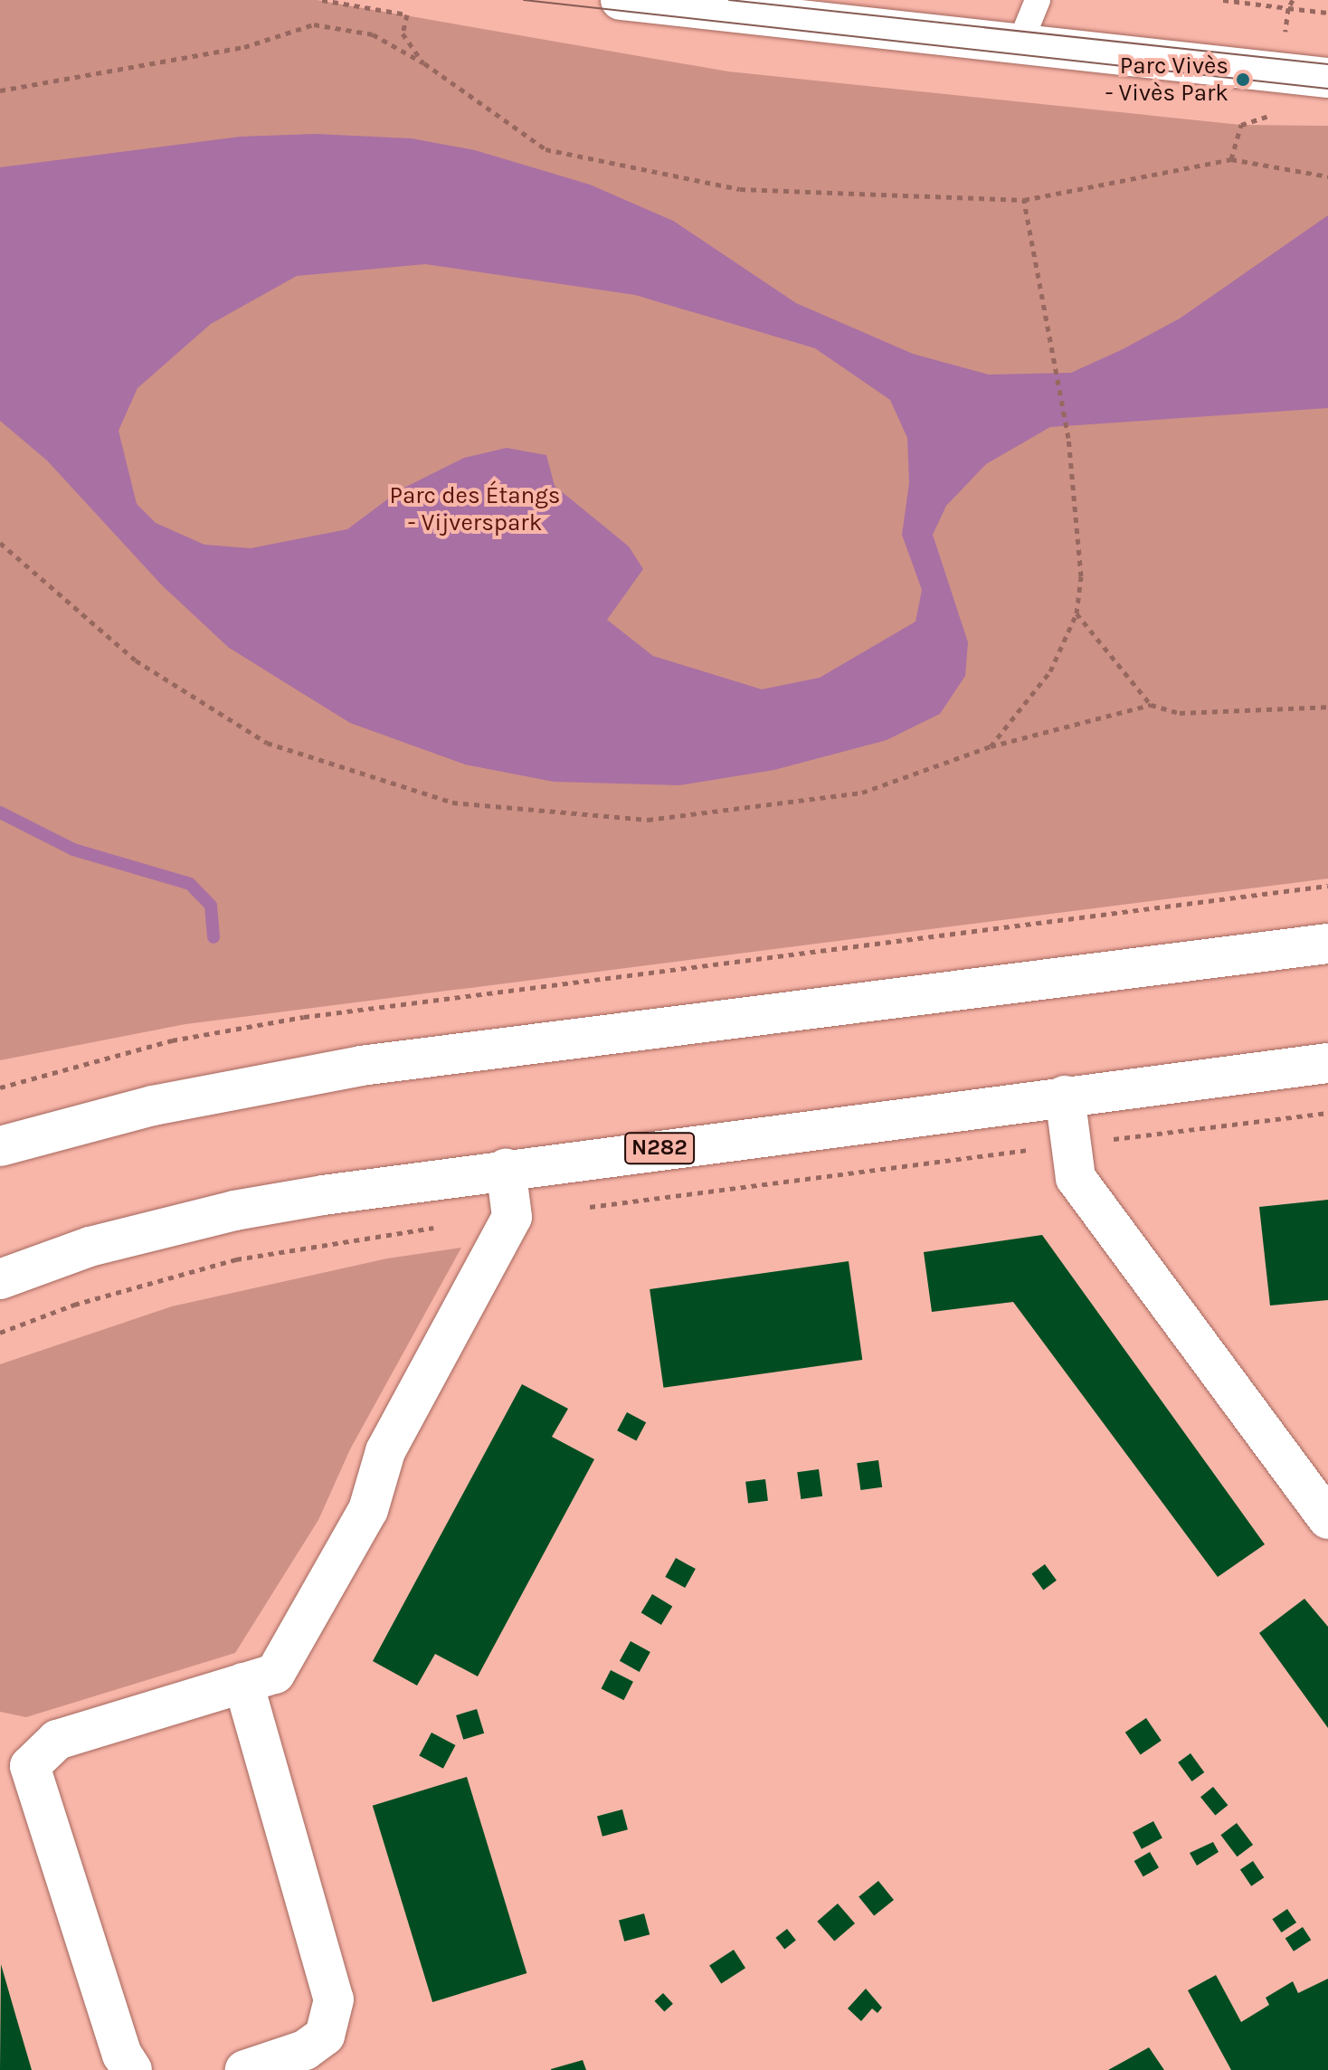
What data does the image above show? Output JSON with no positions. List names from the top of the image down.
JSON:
{
  "streets": {
    "street": ["N282"]
  },
  "parks": ["Parc des Étangs - Vijverspark"],
  "places": ["Parc Vivès - Vivès Park"]
}
